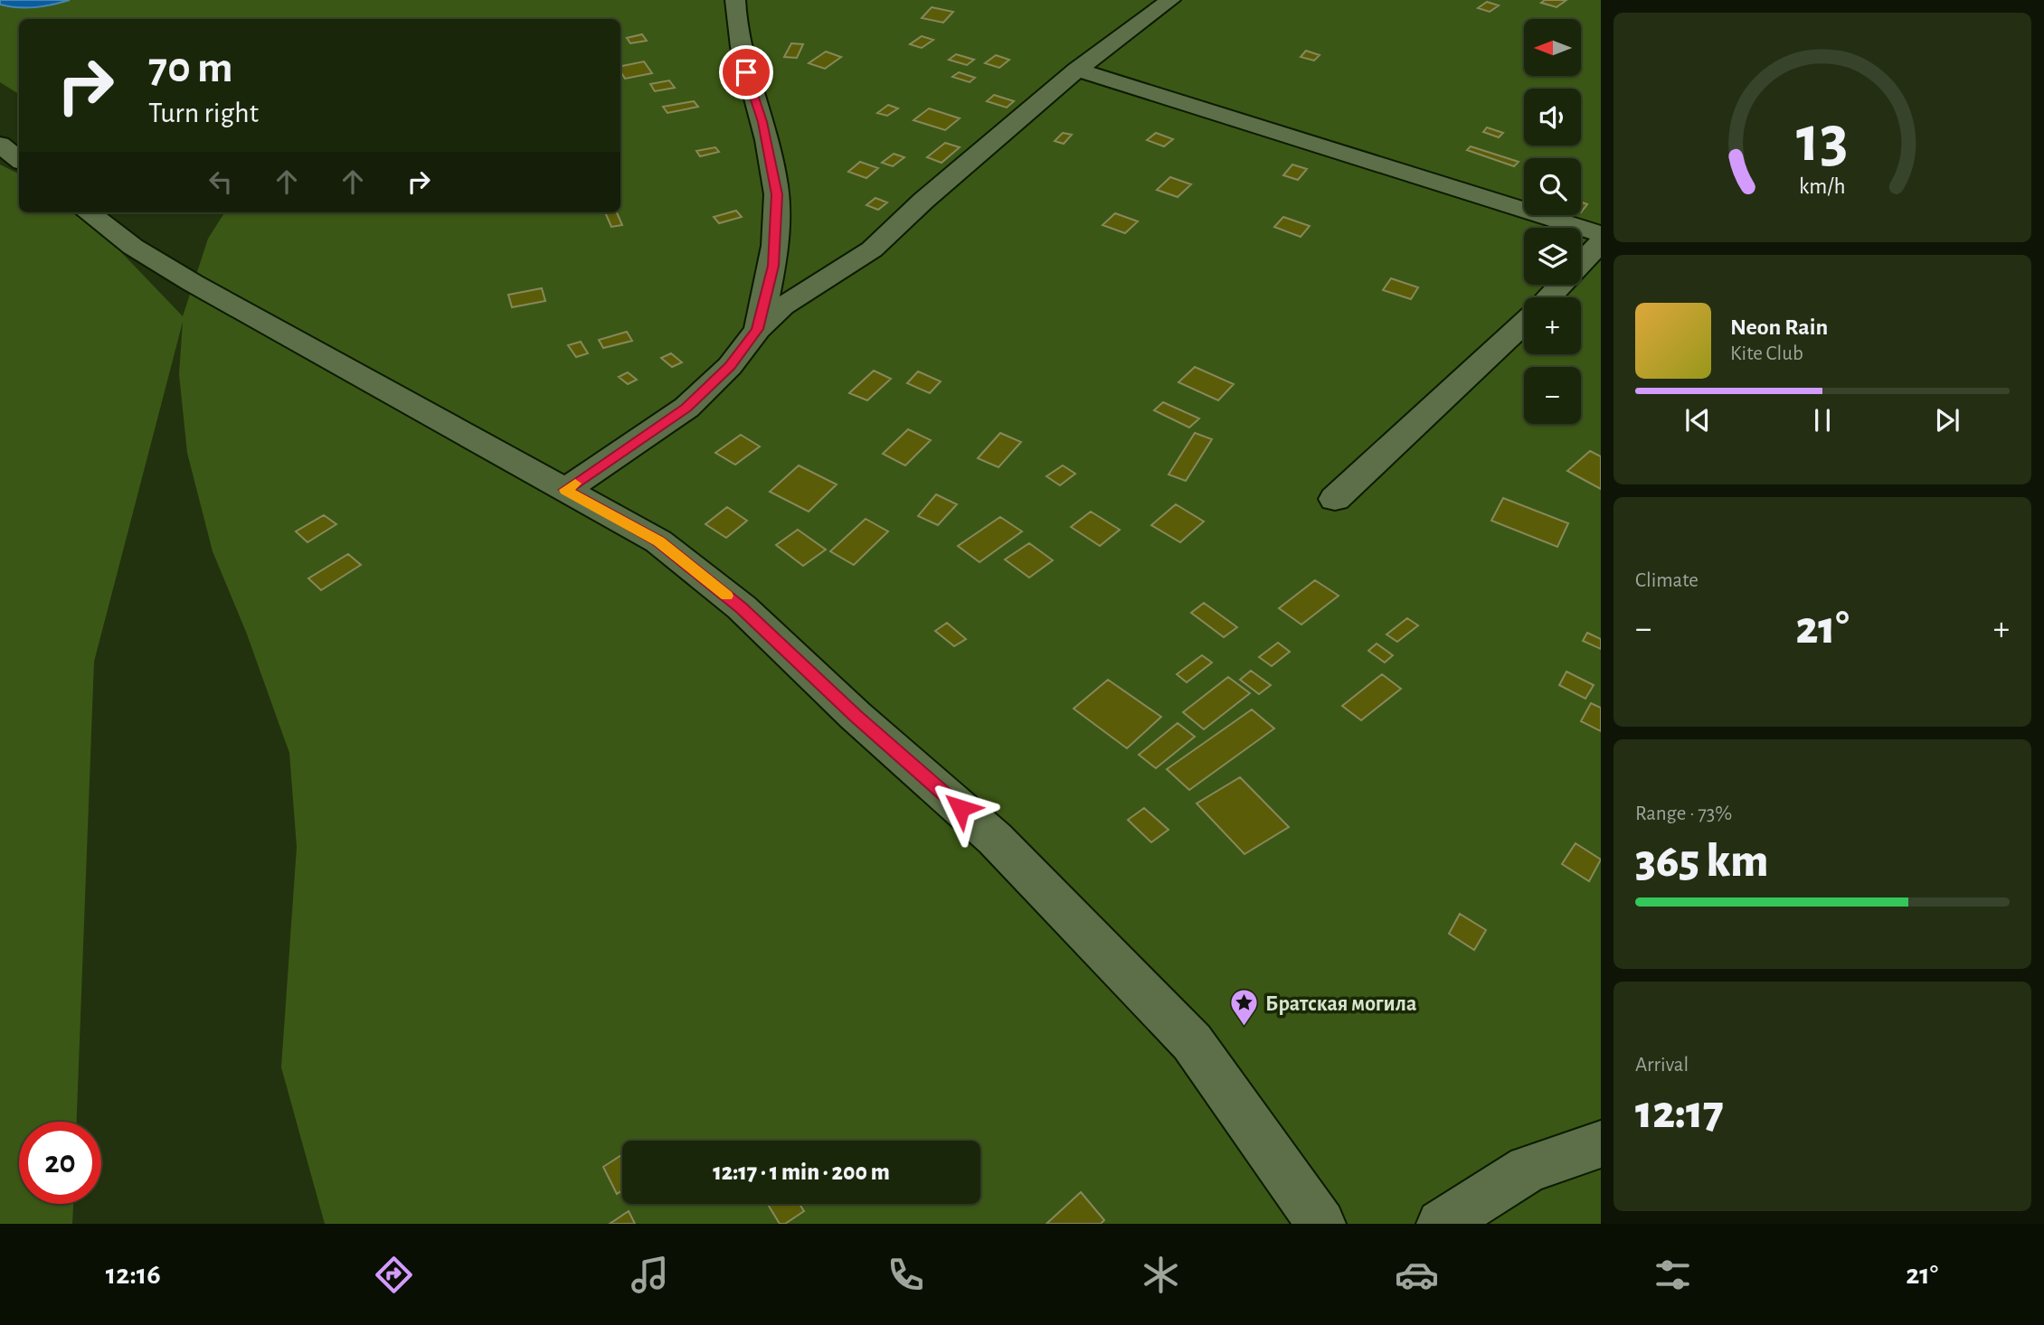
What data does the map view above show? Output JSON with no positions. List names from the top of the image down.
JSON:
{
  "places": {
    "place": ["Братская могила"]
  },
  "north": "left",
  "page": {
    "map_buttons": ["+", "−"],
    "turn": ["70 m", "Turn right"],
    "song": ["Neon Rain", "Kite Club"],
    "tile": [
      "Climate",
      ["Range · 73%", "365 km"],
      ["Arrival", "12:17"]
    ],
    "heat": ["−", "21°", "+"],
    "limit": "20",
    "trip": "12:17 · 1 min · 200 m",
    "tabs": ["12:16", "21°"],
    "gauge": ["13", "km/h"]
  }
}
